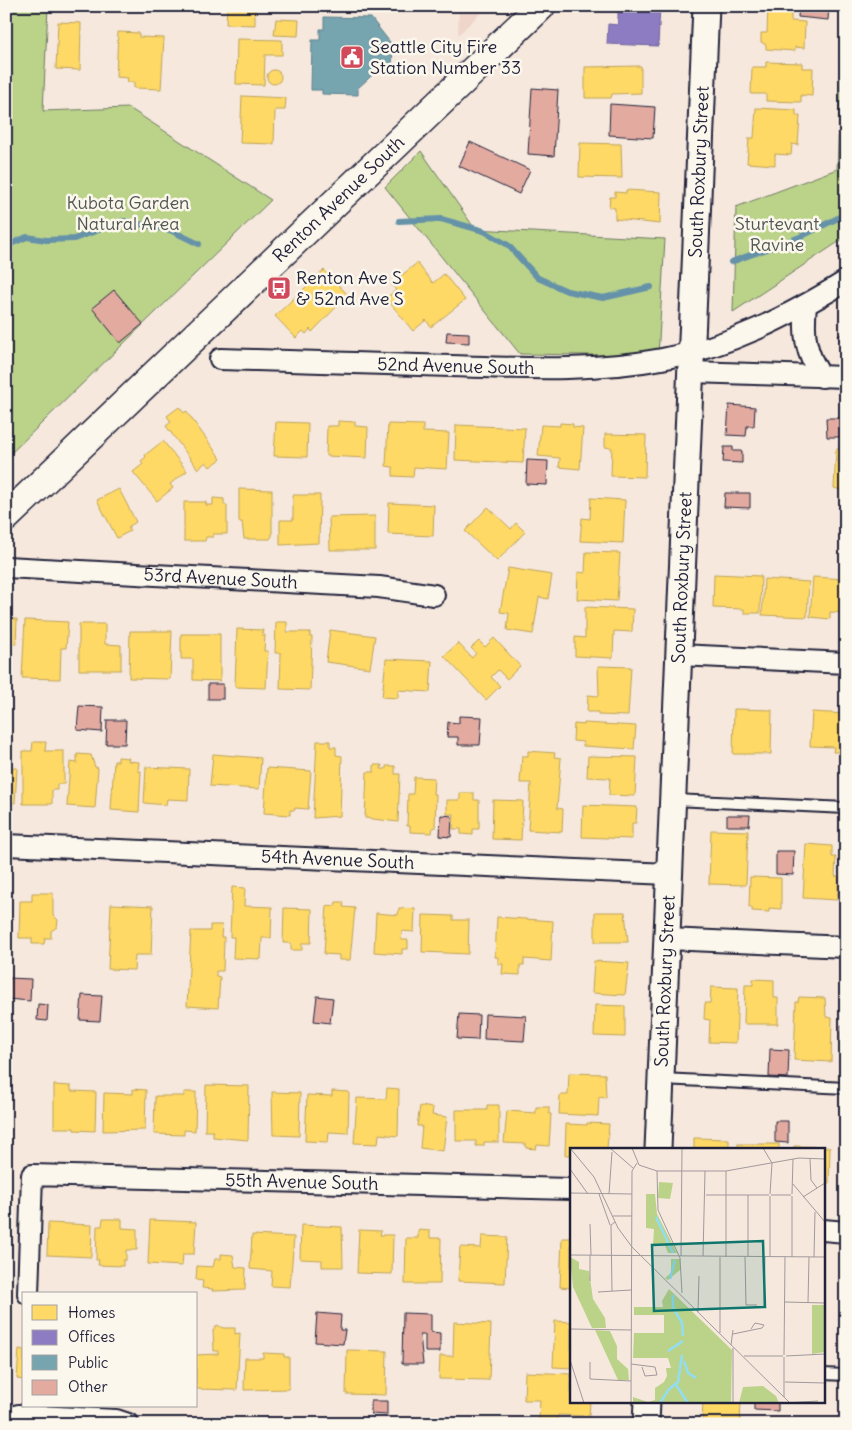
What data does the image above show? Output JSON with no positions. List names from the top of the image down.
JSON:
{
  "streets": {
    "main road": ["Renton Avenue South"],
    "street": [
      "South Roxbury Street",
      "52nd Avenue South",
      "53rd Avenue South",
      "54th Avenue South",
      "55th Avenue South"
    ]
  },
  "crossings": [
    ["South Roxbury Street", "52nd Avenue South"],
    ["South Roxbury Street", "54th Avenue South"]
  ],
  "parks": ["Kubota Garden Natural Area", "Sturtevant Ravine"],
  "places": {
    "public building": ["Seattle City Fire Station Number 33"],
    "bus stop": ["Renton Ave S & 52nd Ave S"]
  },
  "legend": [
    "Homes",
    "Offices",
    "Public",
    "Other"
  ]
}
